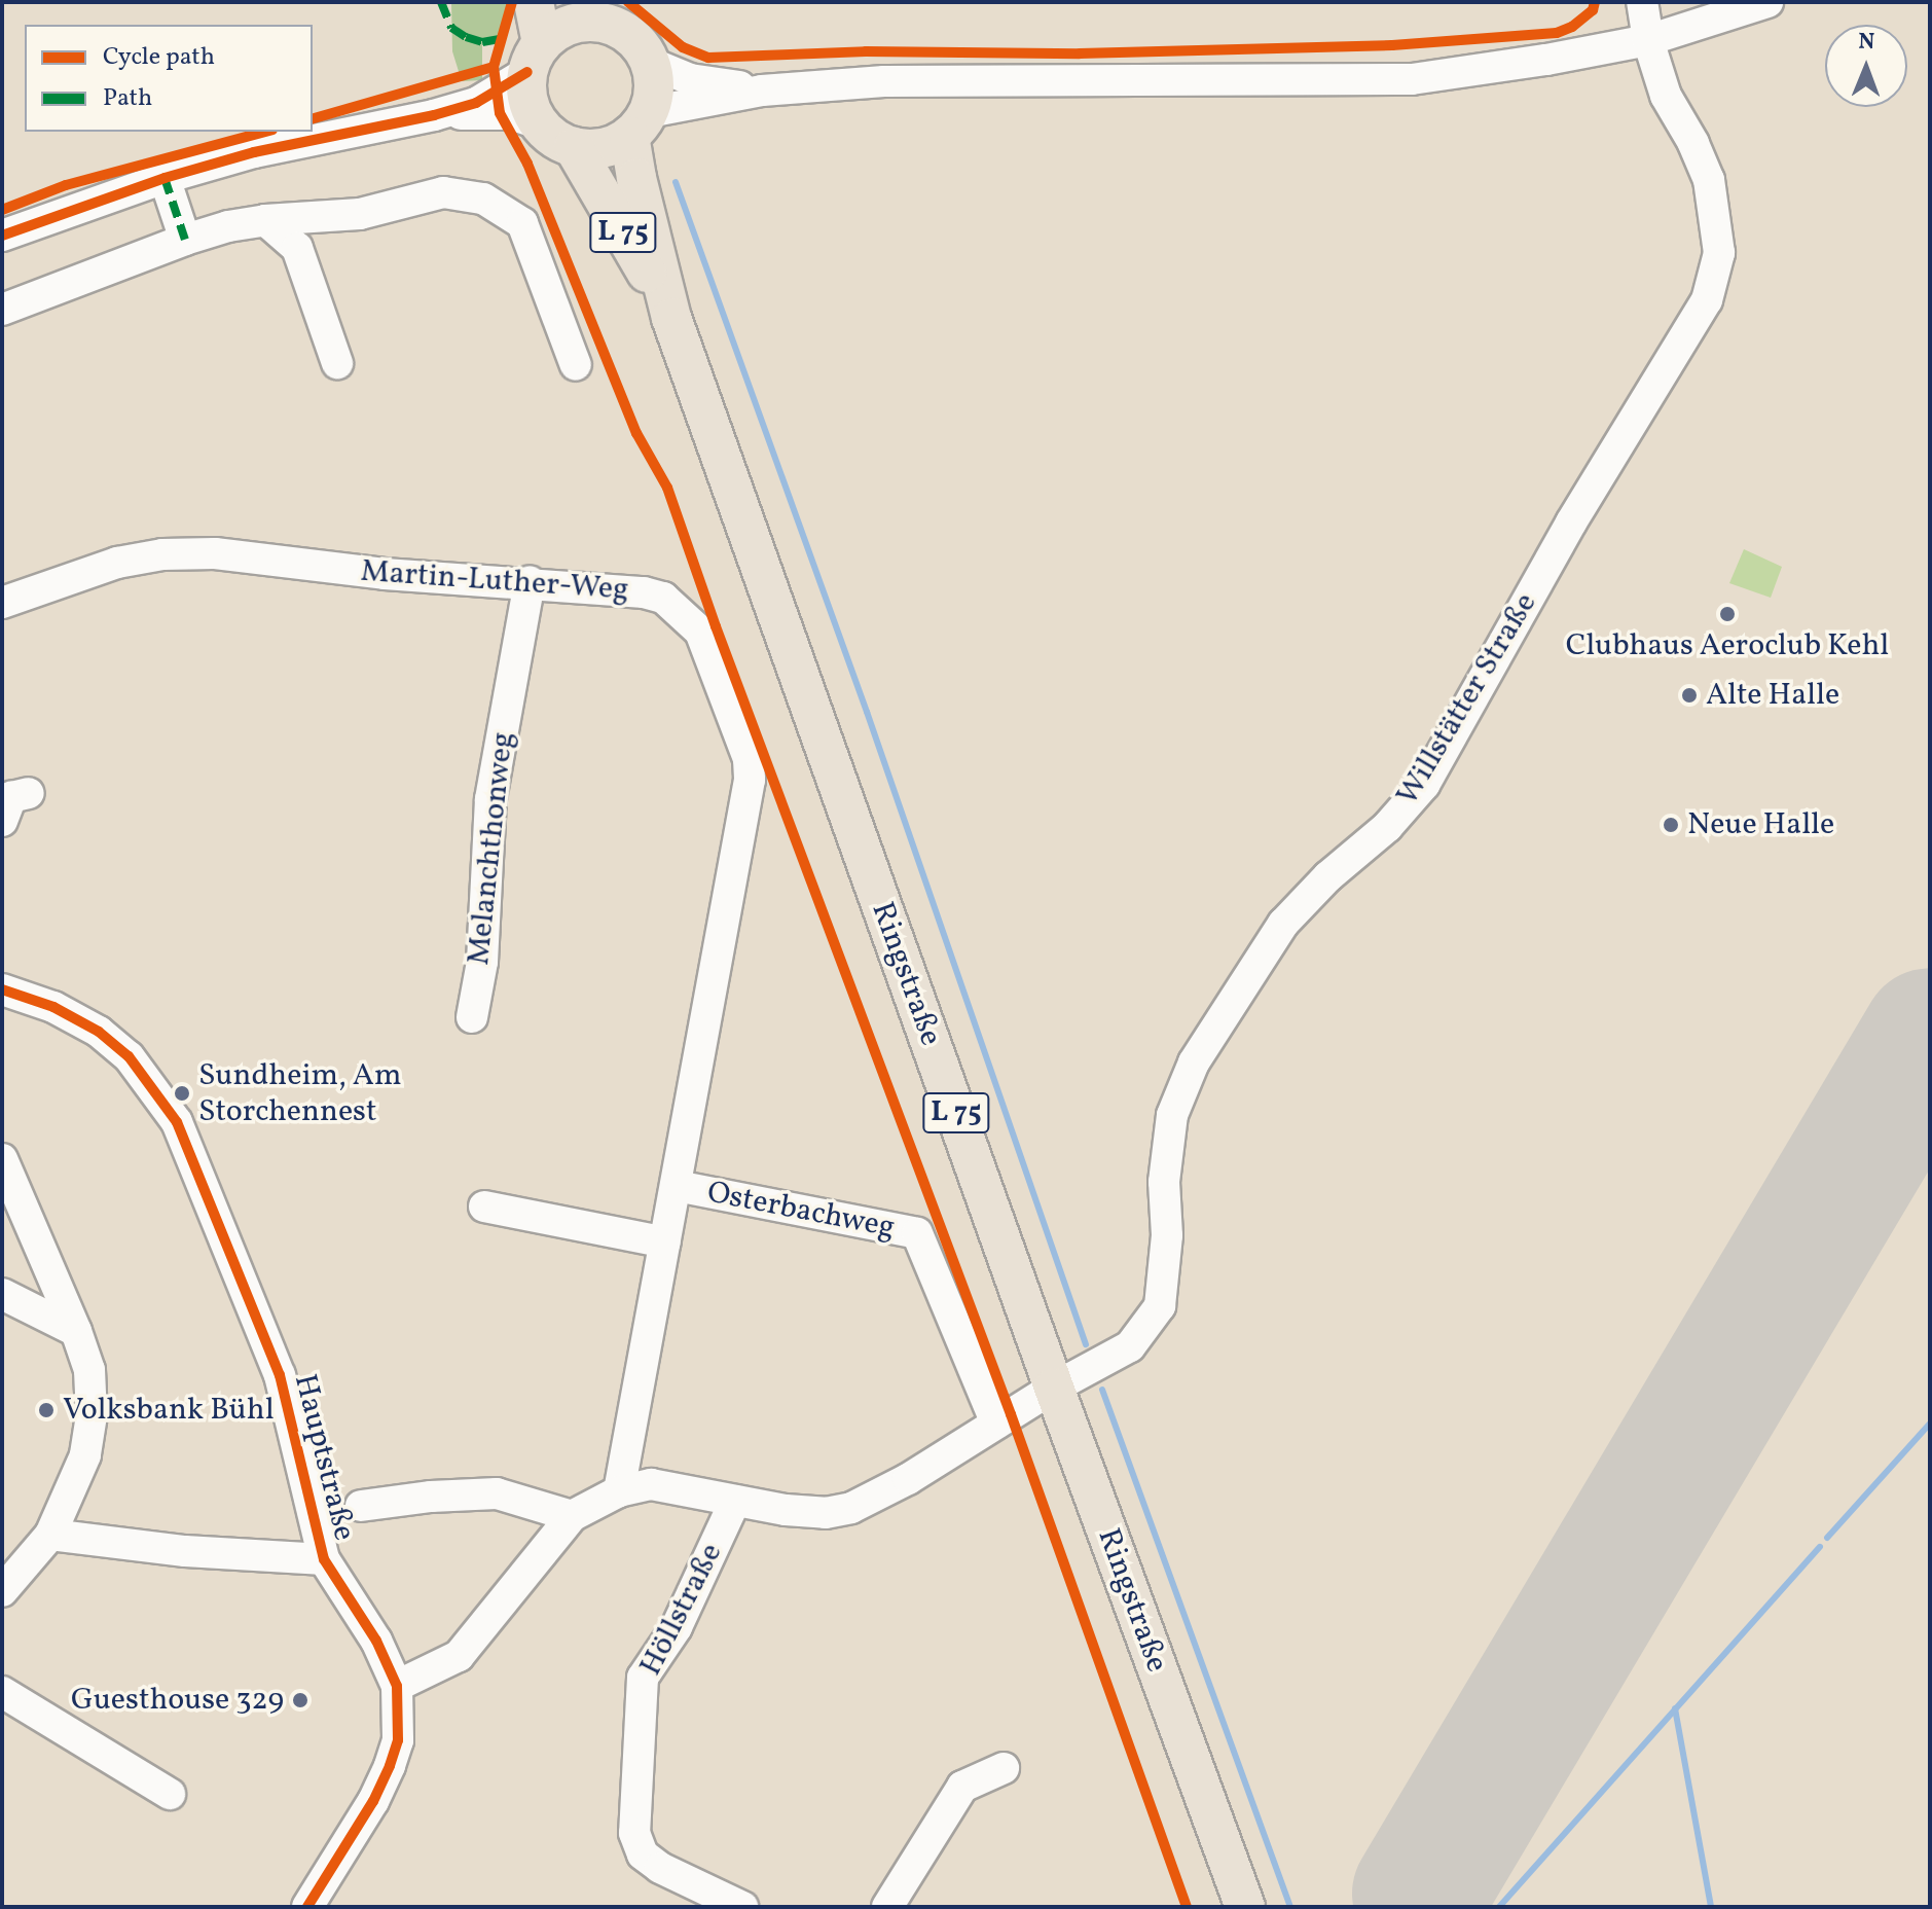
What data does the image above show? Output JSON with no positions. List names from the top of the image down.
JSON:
{
  "streets": {
    "main road": ["L 75", "Ringstraße"],
    "street": [
      "Martin-Luther-Weg",
      "Willstätter Straße",
      "Melanchthonweg",
      "Osterbachweg",
      "Hauptstraße",
      "Höllstraße"
    ]
  },
  "crossings": [
    ["Martin-Luther-Weg", "Willstätter Straße"],
    ["Martin-Luther-Weg", "Melanchthonweg"],
    ["Martin-Luther-Weg", "Osterbachweg"],
    ["Willstätter Straße", "Ringstraße"],
    ["Willstätter Straße", "Osterbachweg"],
    ["Willstätter Straße", "Hauptstraße"],
    ["Willstätter Straße", "Höllstraße"]
  ],
  "places": [
    "Clubhaus Aeroclub Kehl",
    "Alte Halle",
    "Neue Halle",
    "Sundheim, Am Storchennest",
    "Volksbank Bühl",
    "Guesthouse 329"
  ],
  "legend": ["Cycle path", "Path"],
  "north": "top"
}
